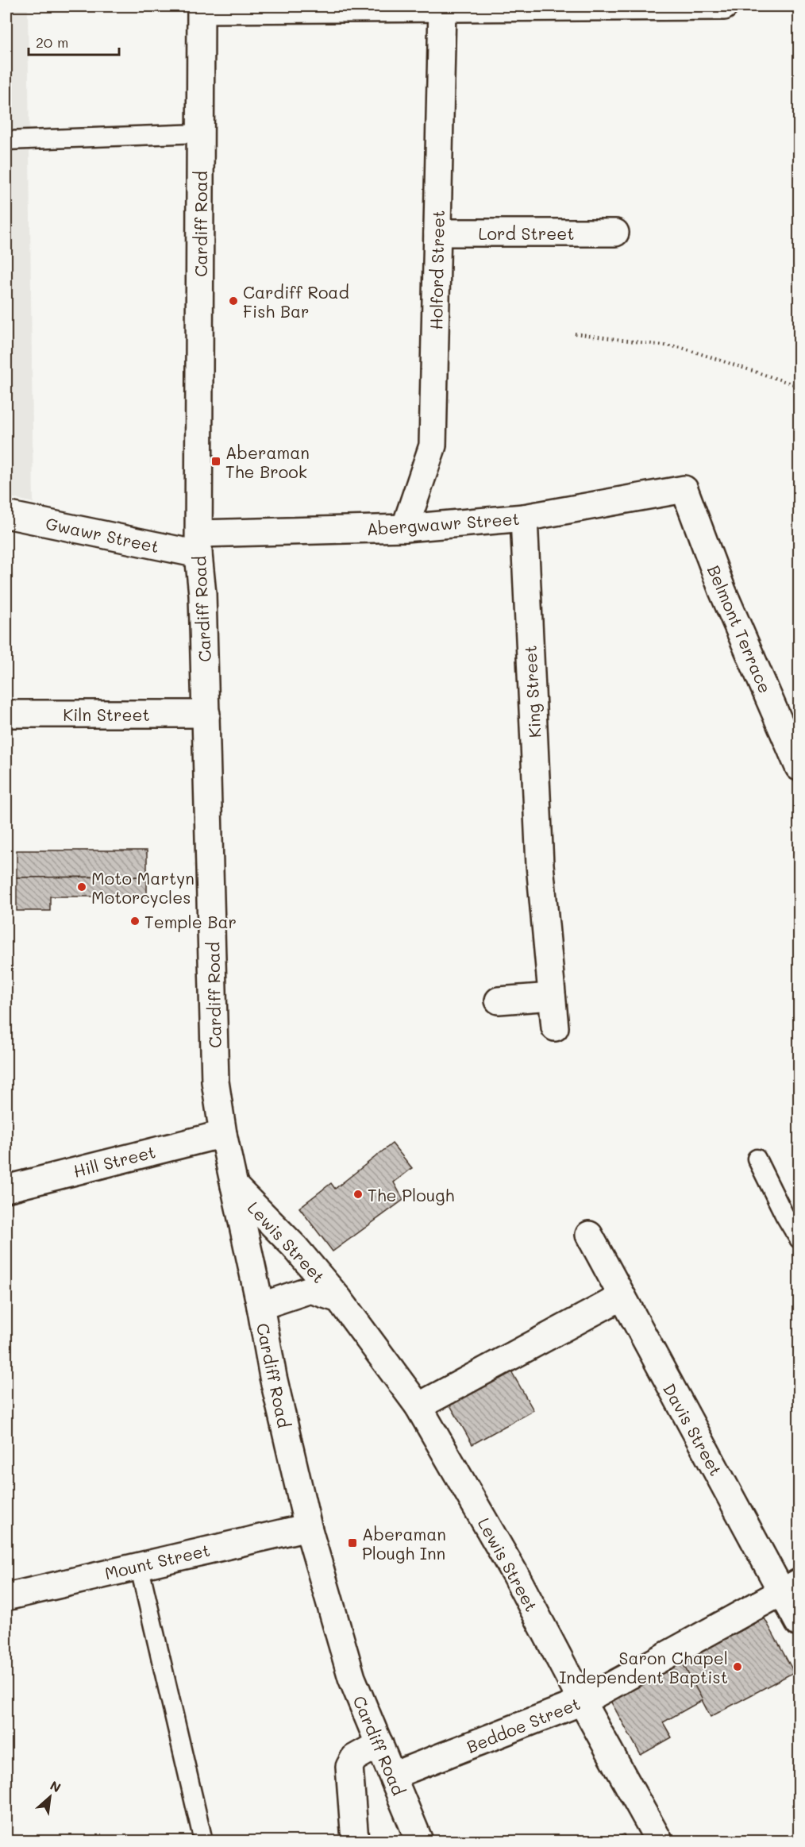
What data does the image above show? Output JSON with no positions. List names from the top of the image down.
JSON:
{
  "streets": {
    "street": [
      "Cardiff Road",
      "Lord Street",
      "Holford Street",
      "Abergwawr Street",
      "Gwawr Street",
      "Belmont Terrace",
      "King Street",
      "Kiln Street",
      "Hill Street",
      "Lewis Street",
      "Davis Street",
      "Mount Street",
      "Beddoe Street"
    ]
  },
  "crossings": [
    ["Cardiff Road", "Abergwawr Street"],
    ["Cardiff Road", "Gwawr Street"],
    ["Cardiff Road", "Kiln Street"],
    ["Cardiff Road", "Hill Street"],
    ["Cardiff Road", "Lewis Street"],
    ["Cardiff Road", "Mount Street"],
    ["Cardiff Road", "Beddoe Street"],
    ["Lord Street", "Holford Street"],
    ["Holford Street", "Abergwawr Street"],
    ["Abergwawr Street", "Gwawr Street"],
    ["Abergwawr Street", "Belmont Terrace"],
    ["Abergwawr Street", "King Street"],
    ["Lewis Street", "Beddoe Street"],
    ["Davis Street", "Beddoe Street"]
  ],
  "places": {
    "other": [
      "Cardiff Road Fish Bar",
      "Moto Martyn Motorcycles",
      "Temple Bar",
      "The Plough",
      "Saron Chapel Independent Baptist"
    ],
    "transit": ["Aberaman The Brook", "Aberaman Plough Inn"]
  },
  "scale_bar": "20 m",
  "north": "top right"
}
